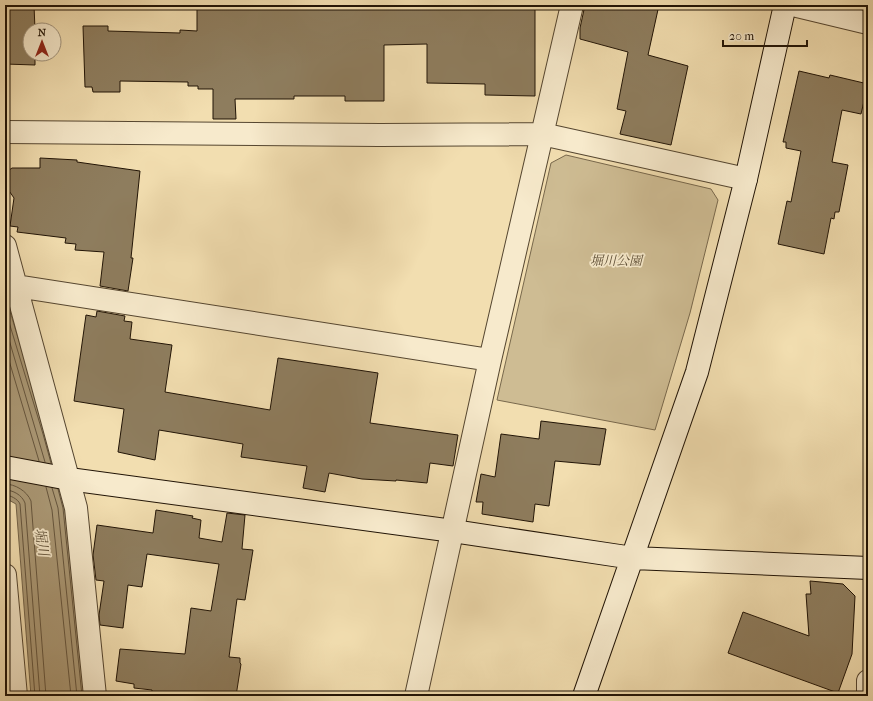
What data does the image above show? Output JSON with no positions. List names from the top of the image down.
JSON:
{
  "water": ["堀川"],
  "parks": ["堀川公園"],
  "scale_bar": "20 m",
  "north": "top"
}
